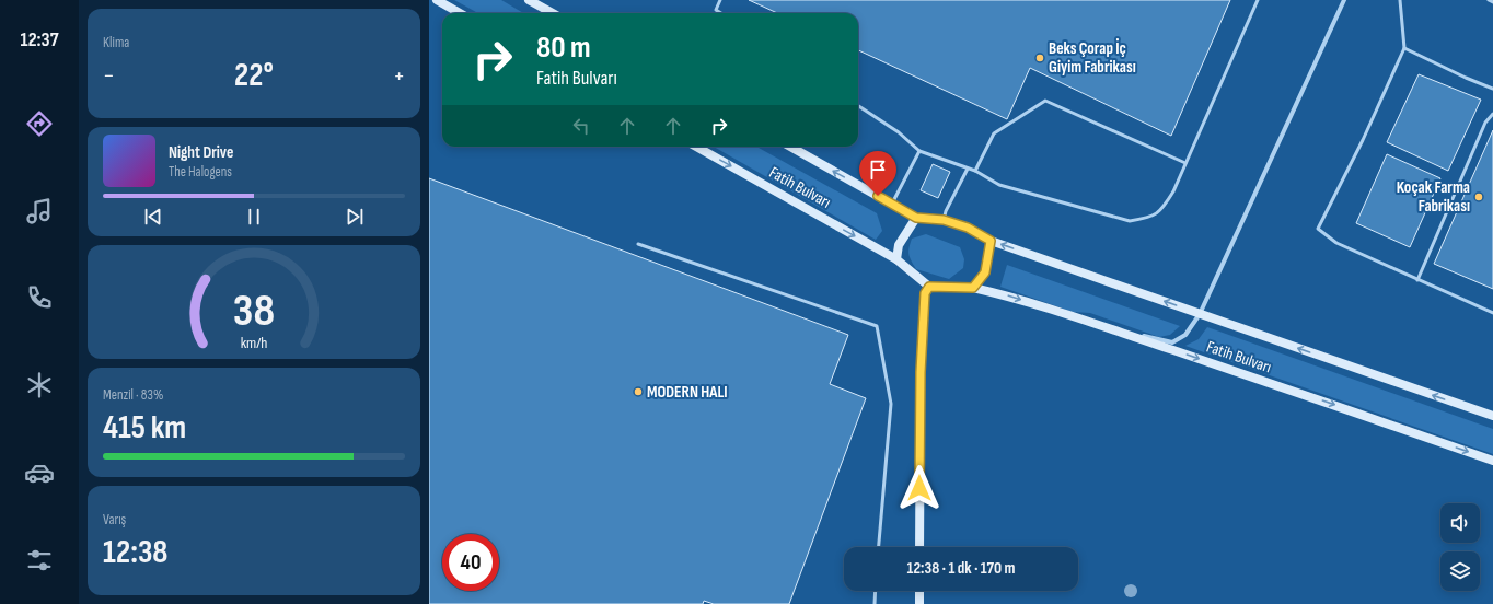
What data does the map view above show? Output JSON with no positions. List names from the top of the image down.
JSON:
{
  "streets": {
    "main road": ["Fatih Bulvarı"]
  },
  "places": ["Beks Çorap İç Giyim Fabrikası", "Koçak Farma Fabrikası", "MODERN HALI"],
  "page": {
    "tabs": "12:37",
    "tile": [
      "Klima",
      ["Menzil · 83%", "415 km"],
      ["Varış", "12:38"]
    ],
    "turn": ["80 m", "Fatih Bulvarı"],
    "heat": ["−", "22°", "+"],
    "song": ["Night Drive", "The Halogens"],
    "limit": "40",
    "trip": "12:38 · 1 dk · 170 m",
    "gauge": ["38", "km/h"]
  }
}
